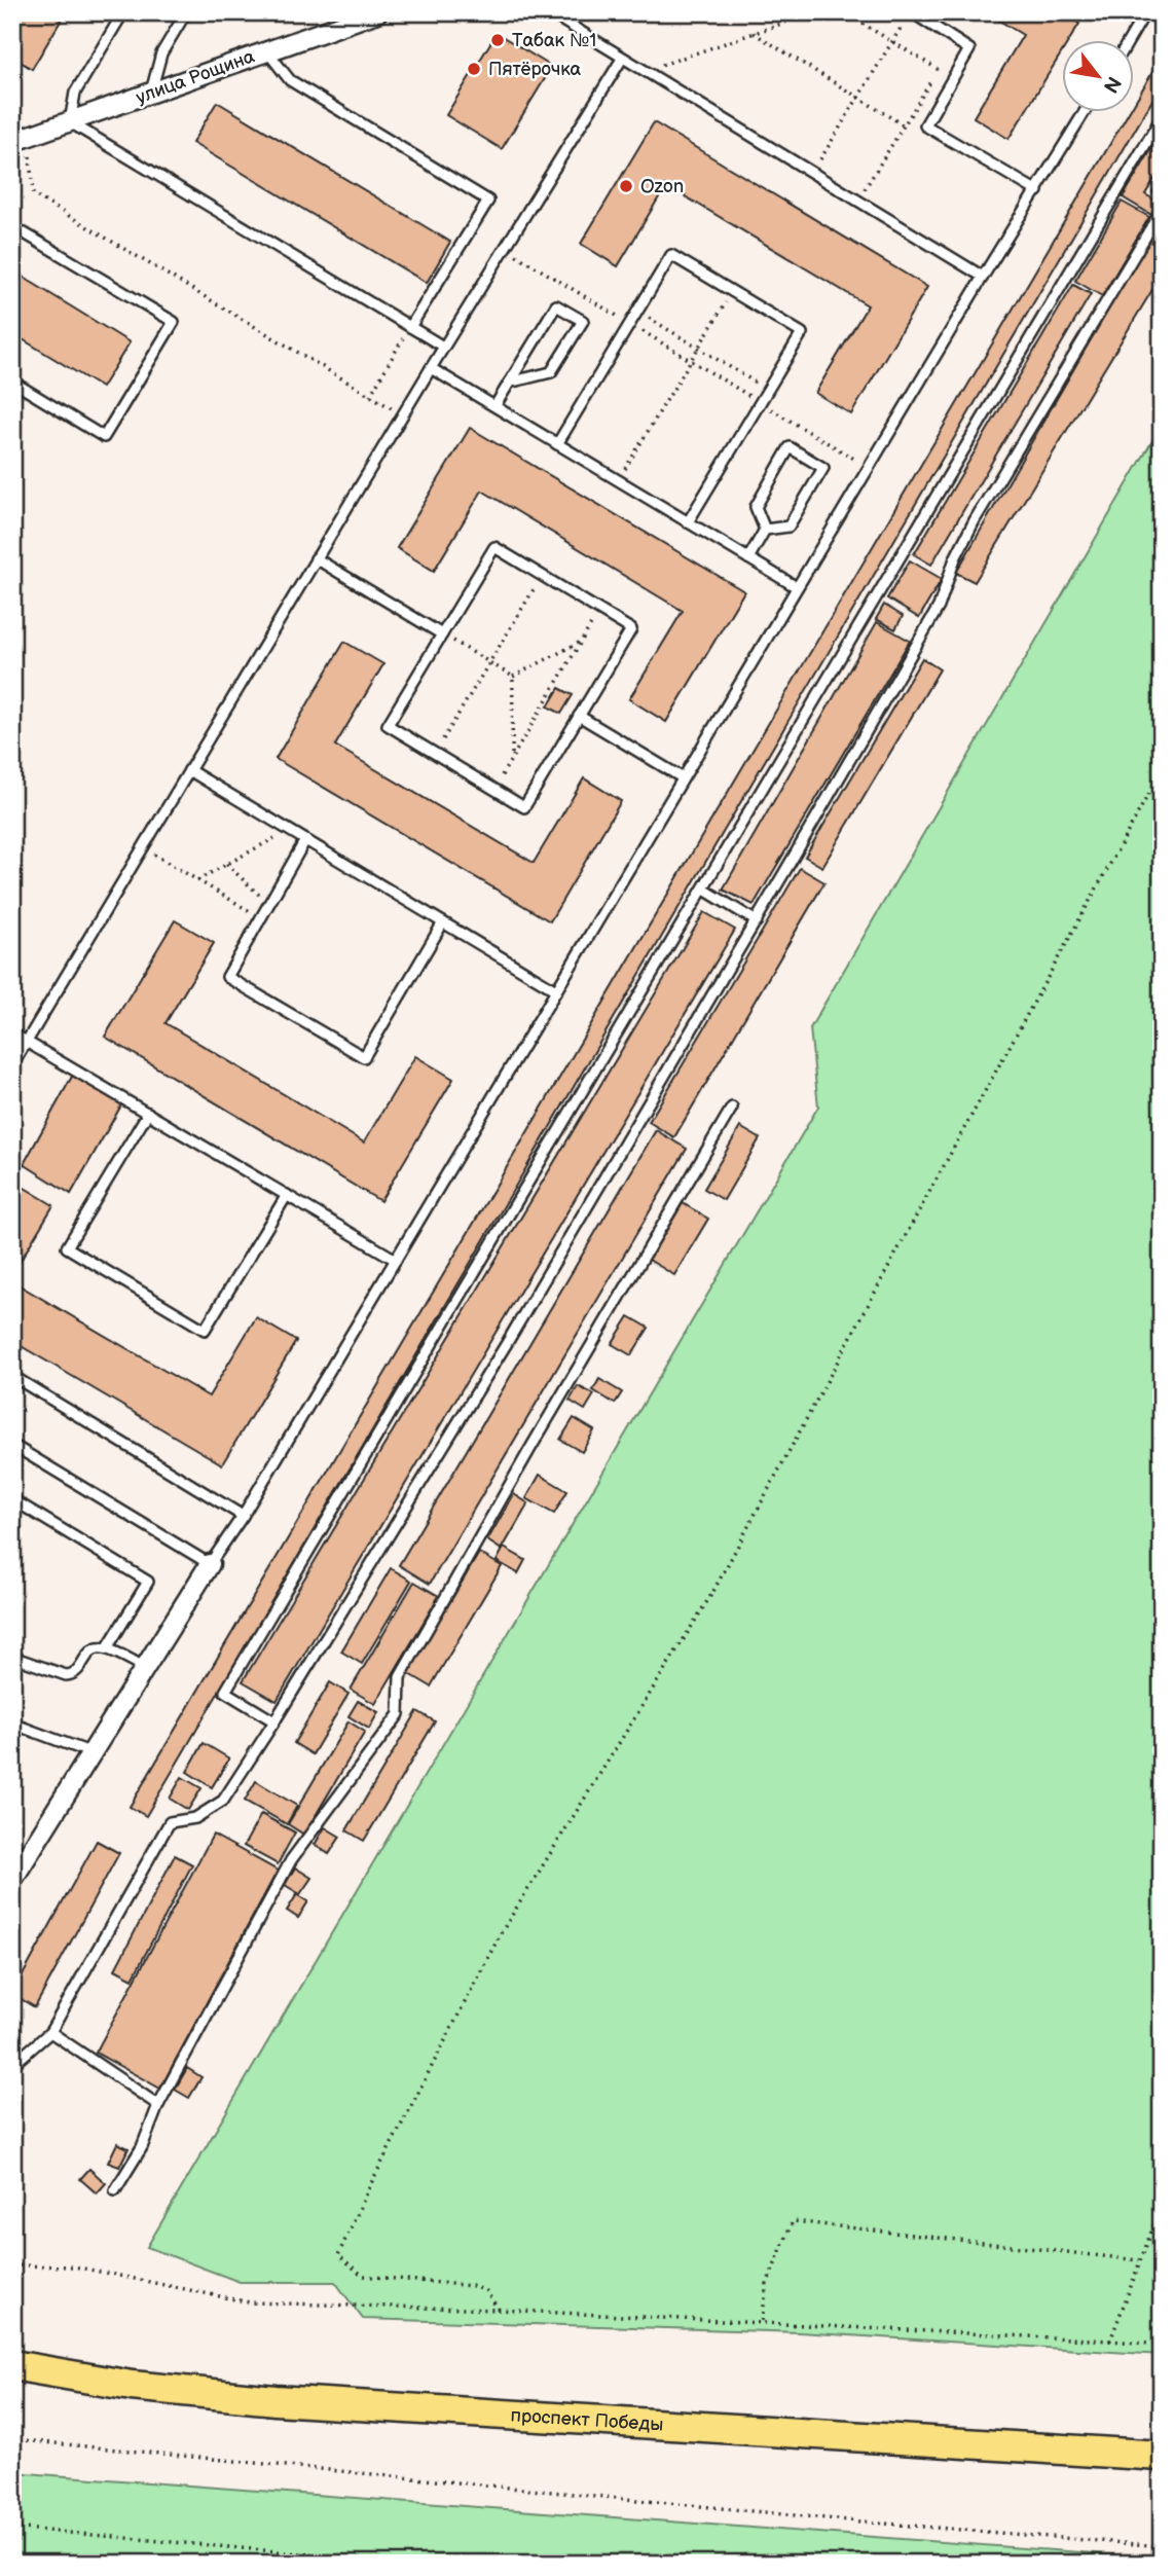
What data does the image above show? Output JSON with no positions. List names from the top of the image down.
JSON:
{
  "streets": {
    "main road": ["проспект Победы"],
    "street": ["улица Рощина"]
  },
  "places": ["Табак №1", "Пятёрочка", "Ozon"],
  "north": "bottom right"
}
